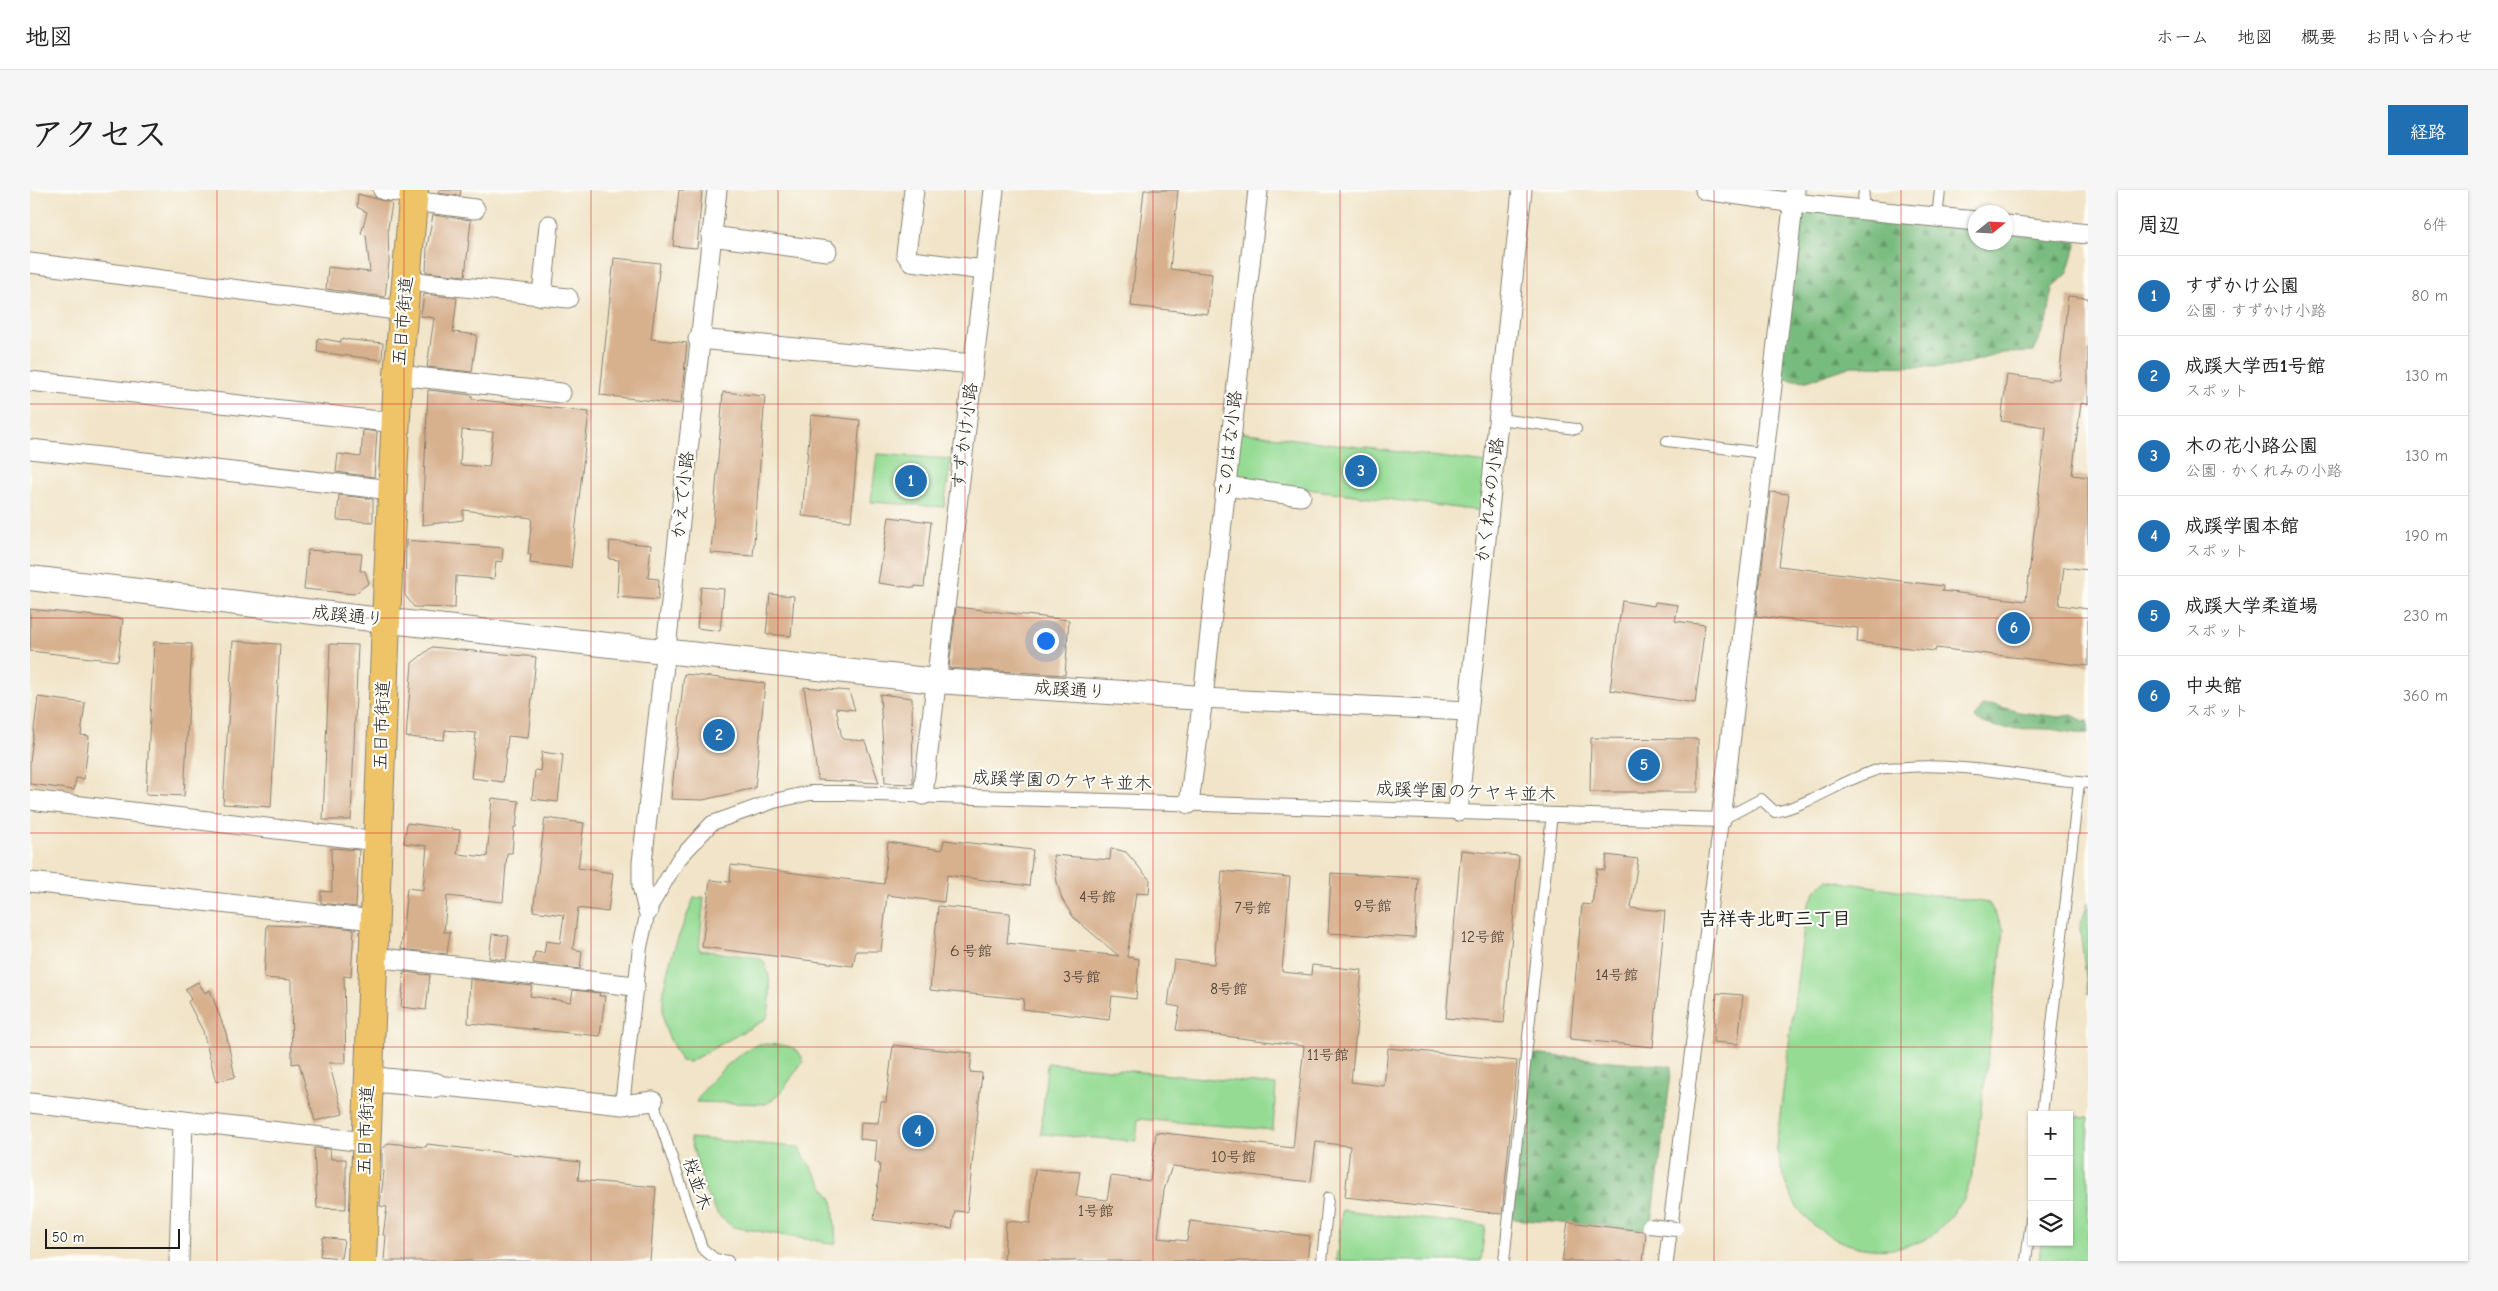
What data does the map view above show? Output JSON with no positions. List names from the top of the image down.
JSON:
{
  "streets": {
    "main road": ["五日市街道"],
    "street": [
      "すずかけ小路",
      "このはな小路",
      "かえで小路",
      "かくれみの小路",
      "成蹊通り",
      "成蹊学園のケヤキ並木"
    ],
    "lane": ["桜並木"]
  },
  "crossings": [
    ["五日市街道", "成蹊通り"],
    ["すずかけ小路", "成蹊通り"],
    ["すずかけ小路", "成蹊学園のケヤキ並木"],
    ["このはな小路", "成蹊通り"],
    ["このはな小路", "成蹊学園のケヤキ並木"],
    ["かえで小路", "成蹊通り"],
    ["かえで小路", "成蹊学園のケヤキ並木"],
    ["かくれみの小路", "成蹊学園のケヤキ並木"]
  ],
  "districts": ["吉祥寺北町三丁目"],
  "house_numbers": [
    "4号館",
    "9号館",
    "7号館",
    "12号館",
    "６号館",
    "14号館",
    "3号館",
    "8号館",
    "11号館",
    "10号館",
    "1号館"
  ],
  "scale_bar": "50 m",
  "north": "right",
  "page": {
    "header": "地図",
    "nav": [
      "ホーム",
      "地図",
      "概要",
      "お問い合わせ"
    ],
    "title": "アクセス",
    "buttons": "経路",
    "heading": ["周辺", "6件"],
    "list": [
      {
        "mark": "1",
        "name": "すずかけ公園",
        "note": "公園 · すずかけ小路",
        "value": "80 m"
      },
      {
        "mark": "2",
        "name": "成蹊大学西1号館",
        "note": "スポット",
        "value": "130 m"
      },
      {
        "mark": "3",
        "name": "木の花小路公園",
        "note": "公園 · かくれみの小路",
        "value": "130 m"
      },
      {
        "mark": "4",
        "name": "成蹊学園本館",
        "note": "スポット",
        "value": "190 m"
      },
      {
        "mark": "5",
        "name": "成蹊大学柔道場",
        "note": "スポット",
        "value": "230 m"
      },
      {
        "mark": "6",
        "name": "中央館",
        "note": "スポット",
        "value": "360 m"
      }
    ],
    "pins": [
      "3",
      "1",
      "6",
      "2",
      "5",
      "4"
    ],
    "map_buttons": ["+", "−"],
    "scale": "50 m"
  }
}
